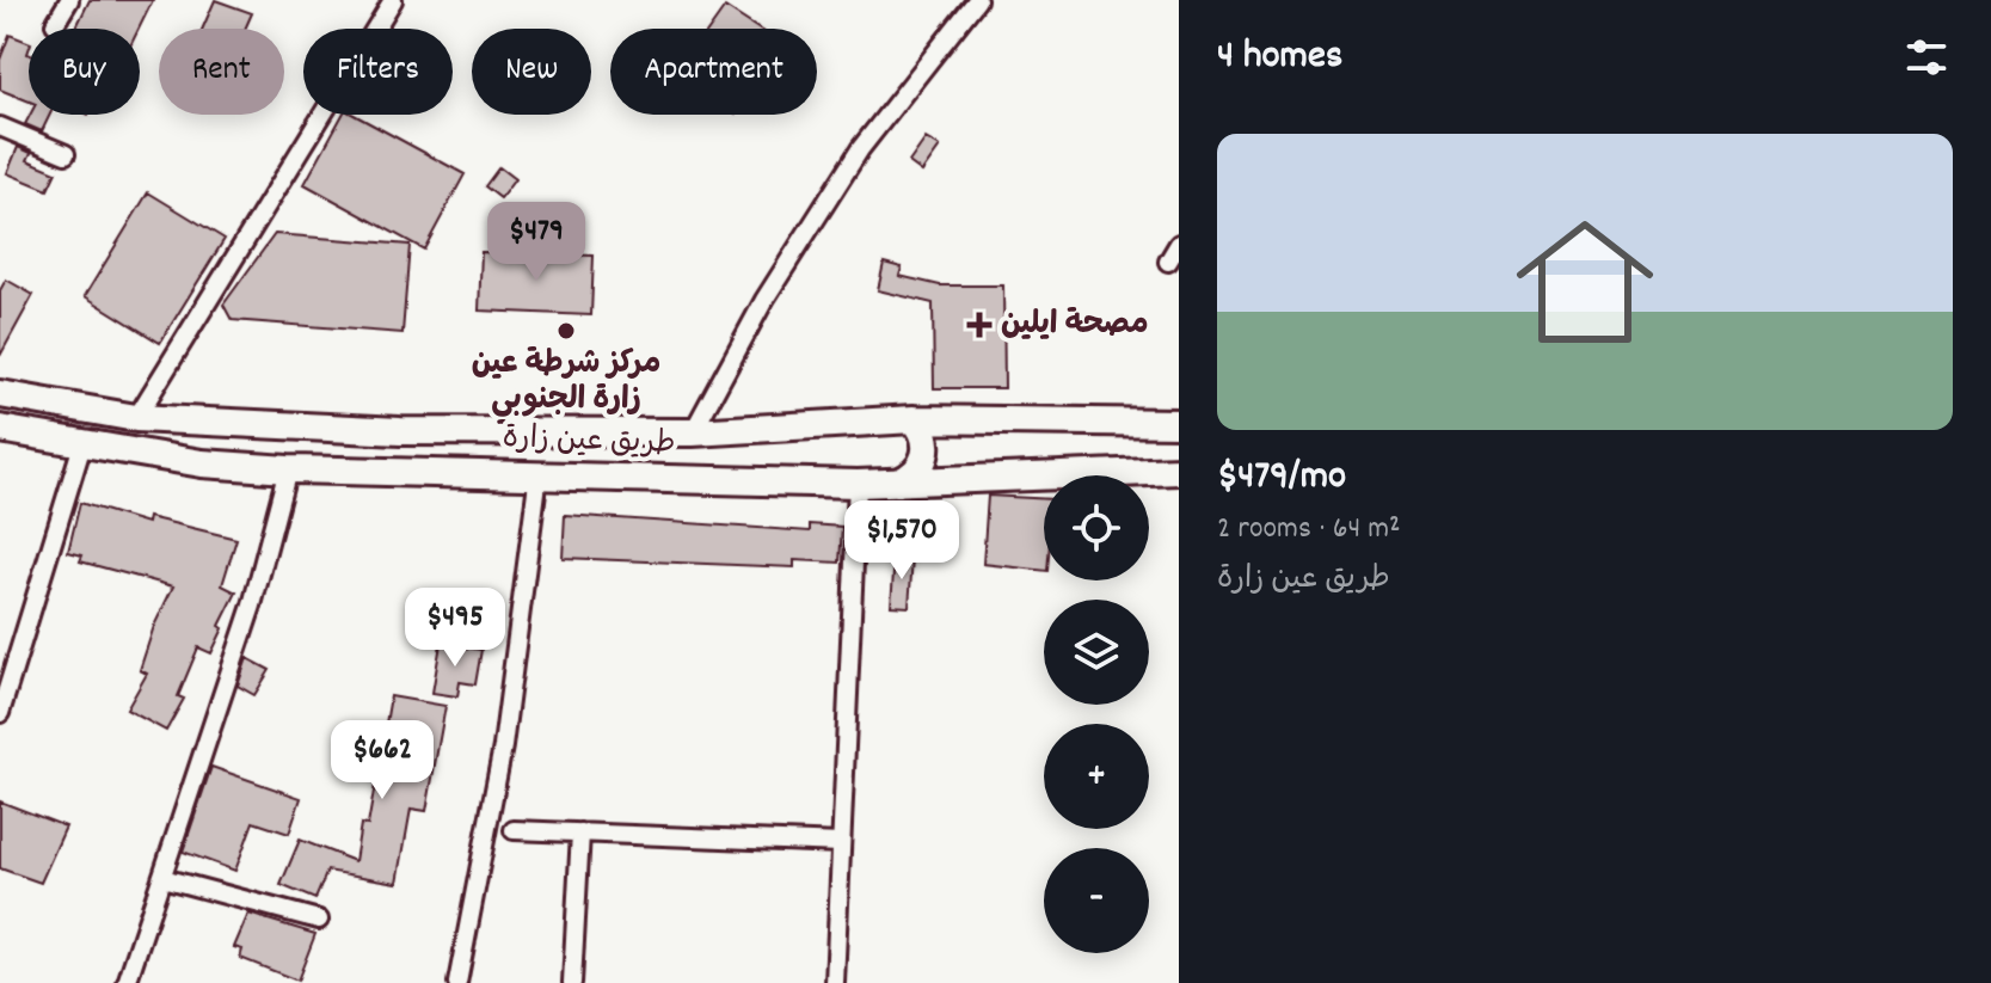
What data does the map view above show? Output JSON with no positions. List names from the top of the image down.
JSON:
{
  "streets": {
    "main road": ["طريق عين زارة"]
  },
  "places": {
    "health": ["مصحة ايلين"],
    "other": ["مركز شرطة عين زارة الجنوبي"]
  },
  "page": {
    "heading": "4 homes",
    "chip": [
      "Buy",
      "Rent",
      "Filters",
      "New",
      "Apartment"
    ],
    "list": [
      {
        "name": "$479/mo",
        "note": "2 rooms · 64 m² · طريق عين زارة"
      }
    ],
    "price": [
      "$479",
      "$1,570",
      "$495",
      "$662"
    ],
    "map_buttons": ["+", "−"]
  }
}
